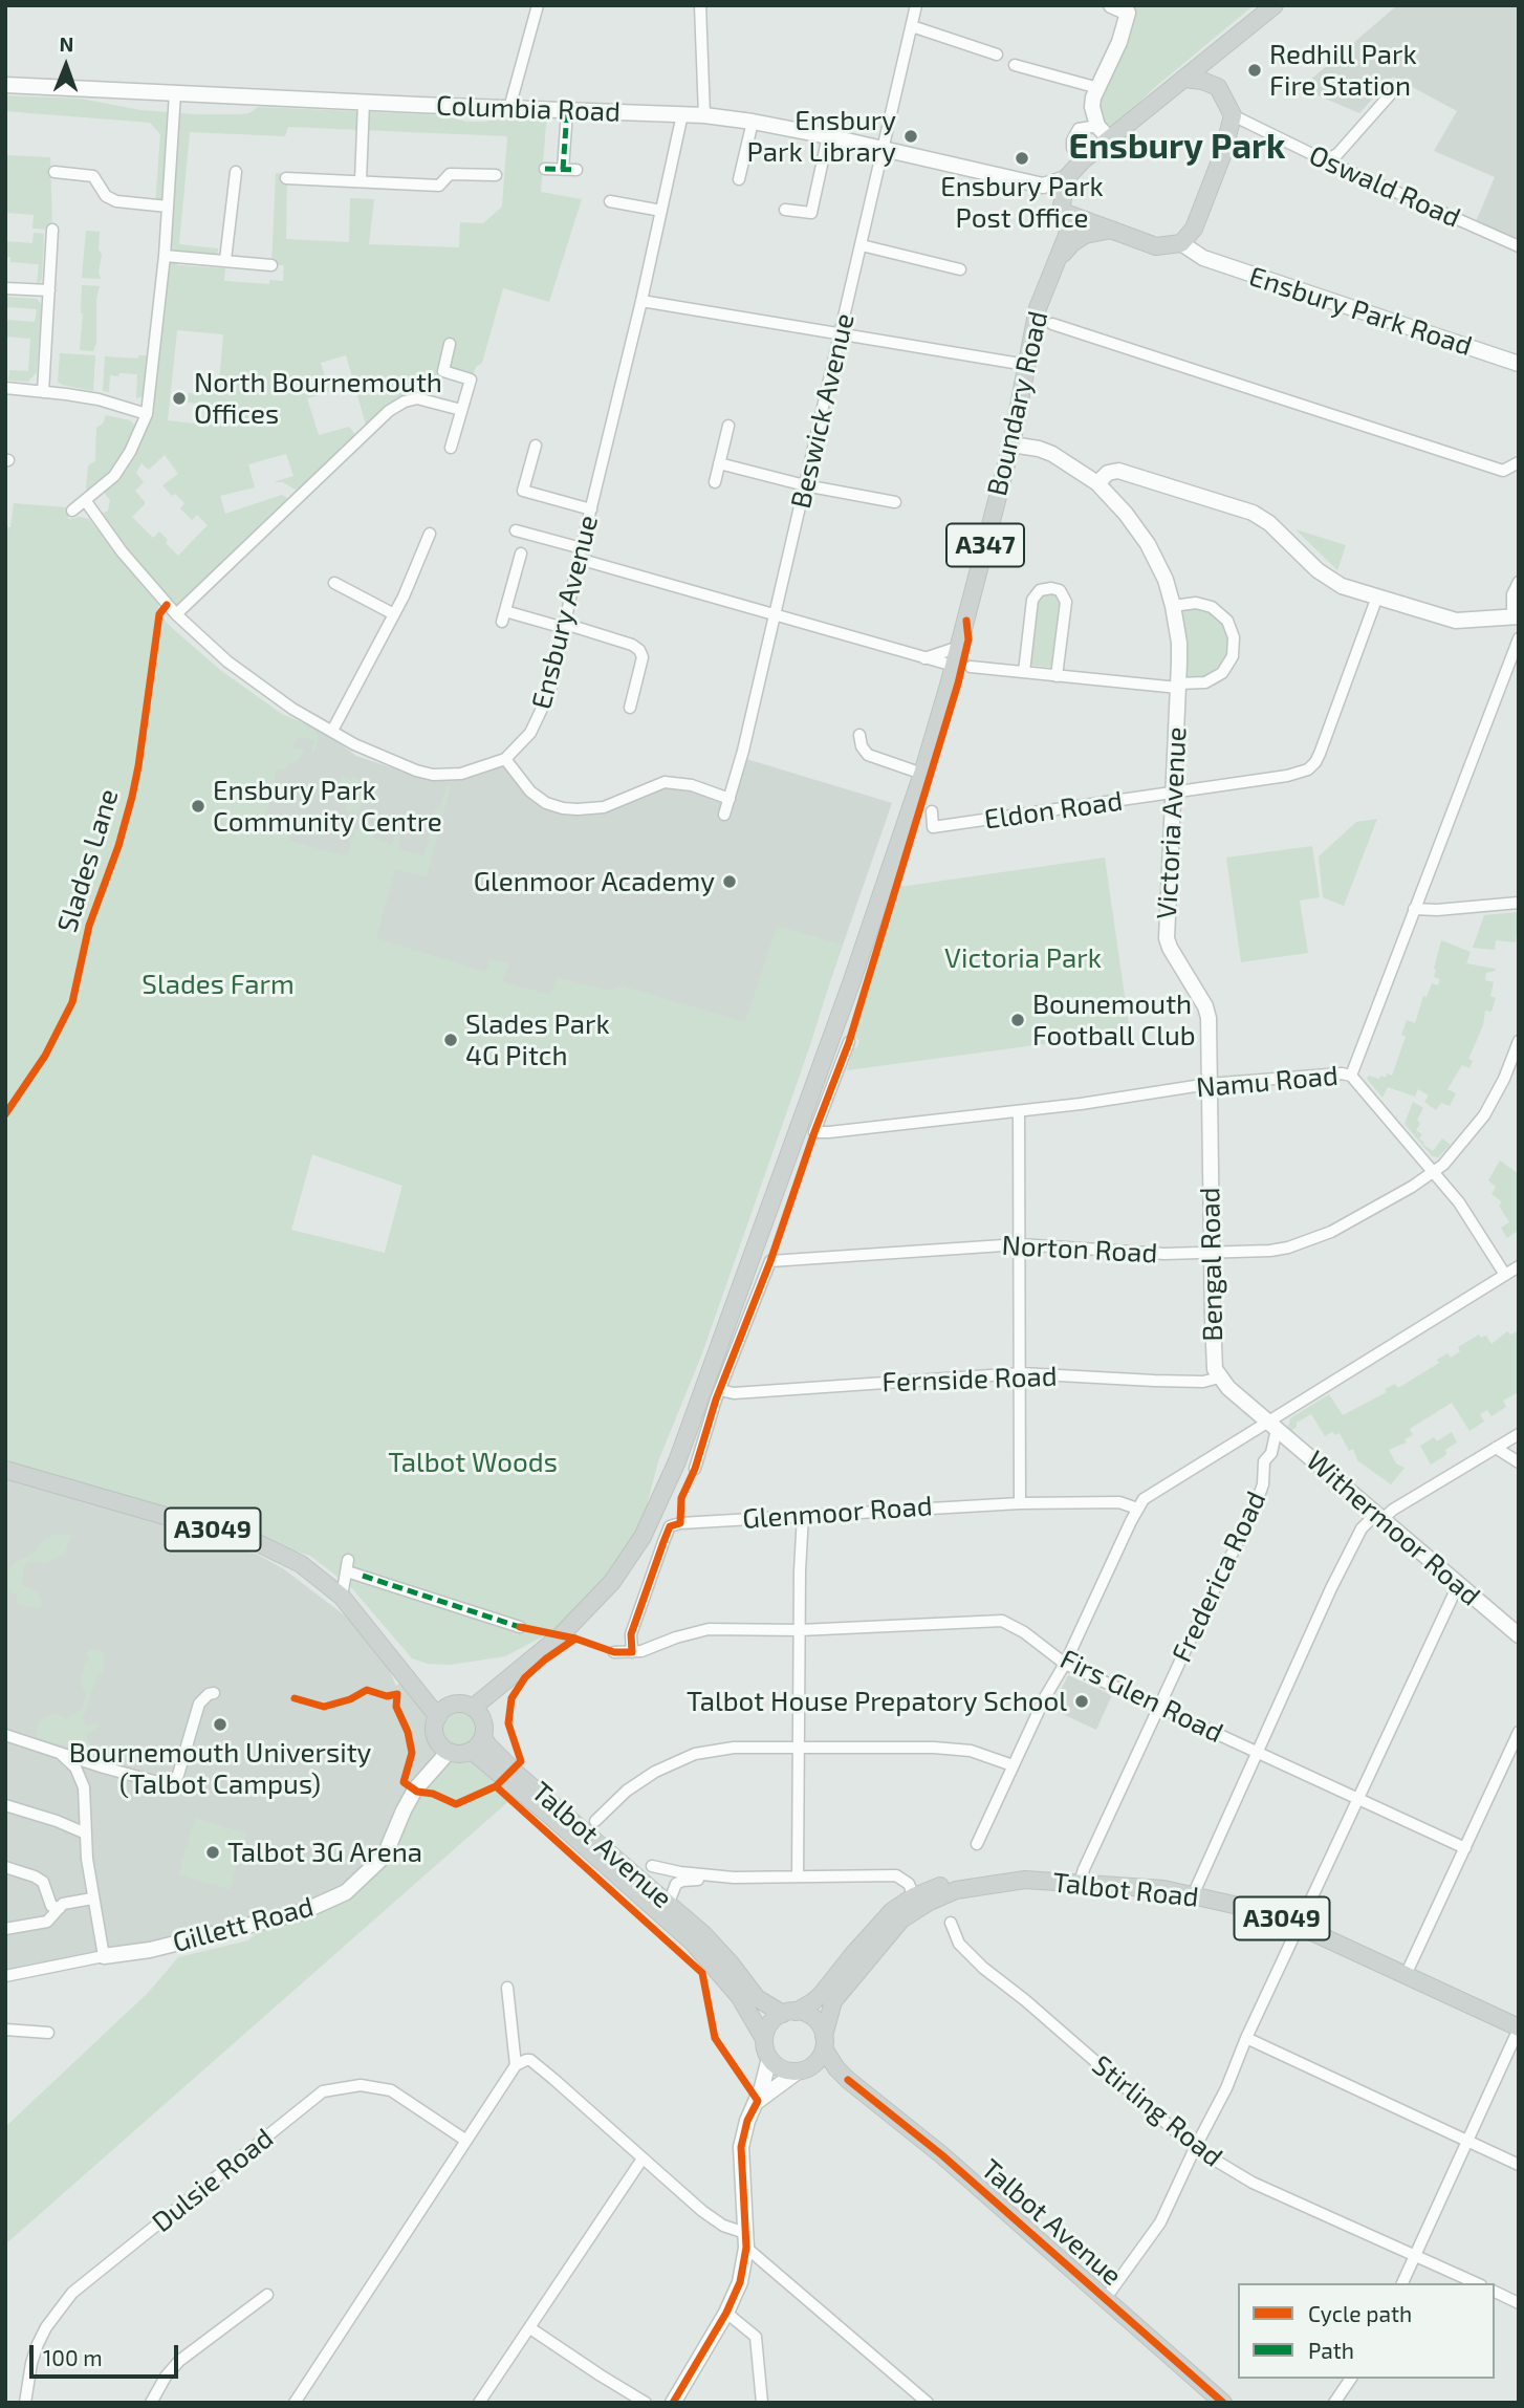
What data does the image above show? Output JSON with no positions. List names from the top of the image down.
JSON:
{
  "streets": {
    "main road": [
      "Boundary Road",
      "A347",
      "A3049",
      "Talbot Avenue",
      "Talbot Road"
    ],
    "street": [
      "Columbia Road",
      "Oswald Road",
      "Ensbury Park Road",
      "Beswick Avenue",
      "Ensbury Avenue",
      "Eldon Road",
      "Victoria Avenue",
      "Namu Road",
      "Norton Road",
      "Bengal Road",
      "Fernside Road",
      "Glenmoor Road",
      "Withermoor Road",
      "Frederica Road",
      "Firs Glen Road",
      "Gillett Road",
      "Stirling Road",
      "Dulsie Road"
    ],
    "cycle path": ["Slades Lane"]
  },
  "crossings": [
    ["Columbia Road", "Beswick Avenue"],
    ["Columbia Road", "Ensbury Avenue"],
    ["Boundary Road", "A347"],
    ["Boundary Road", "Victoria Avenue"],
    ["Boundary Road", "A3049"],
    ["Boundary Road", "Talbot Avenue"],
    ["Boundary Road", "Gillett Road"],
    ["Eldon Road", "Victoria Avenue"],
    ["Victoria Avenue", "Namu Road"],
    ["Victoria Avenue", "Bengal Road"],
    ["Namu Road", "Bengal Road"],
    ["Norton Road", "Bengal Road"],
    ["Norton Road", "Fernside Road"],
    ["Bengal Road", "Fernside Road"],
    ["Bengal Road", "Withermoor Road"],
    ["Bengal Road", "Frederica Road"],
    ["Glenmoor Road", "Firs Glen Road"],
    ["Withermoor Road", "Frederica Road"],
    ["A3049", "Talbot Avenue"],
    ["A3049", "Talbot Road"],
    ["A3049", "Gillett Road"],
    ["Frederica Road", "Firs Glen Road"],
    ["Frederica Road", "Talbot Road"],
    ["Talbot Avenue", "Talbot Road"],
    ["Talbot Avenue", "Gillett Road"]
  ],
  "districts": ["Ensbury Park"],
  "parks": ["Victoria Park", "Slades Farm", "Talbot Woods"],
  "places": [
    "Redhill Park Fire Station",
    "Ensbury Park Library",
    "Ensbury Park Post Office",
    "North Bournemouth Offices",
    "Ensbury Park Community Centre",
    "Glenmoor Academy",
    "Bounemouth Football Club",
    "Slades Park 4G Pitch",
    "Talbot House Prepatory School",
    "Bournemouth University (Talbot Campus)",
    "Talbot 3G Arena"
  ],
  "legend": ["Cycle path", "Path"],
  "scale_bar": "100 m",
  "north": "top"
}
